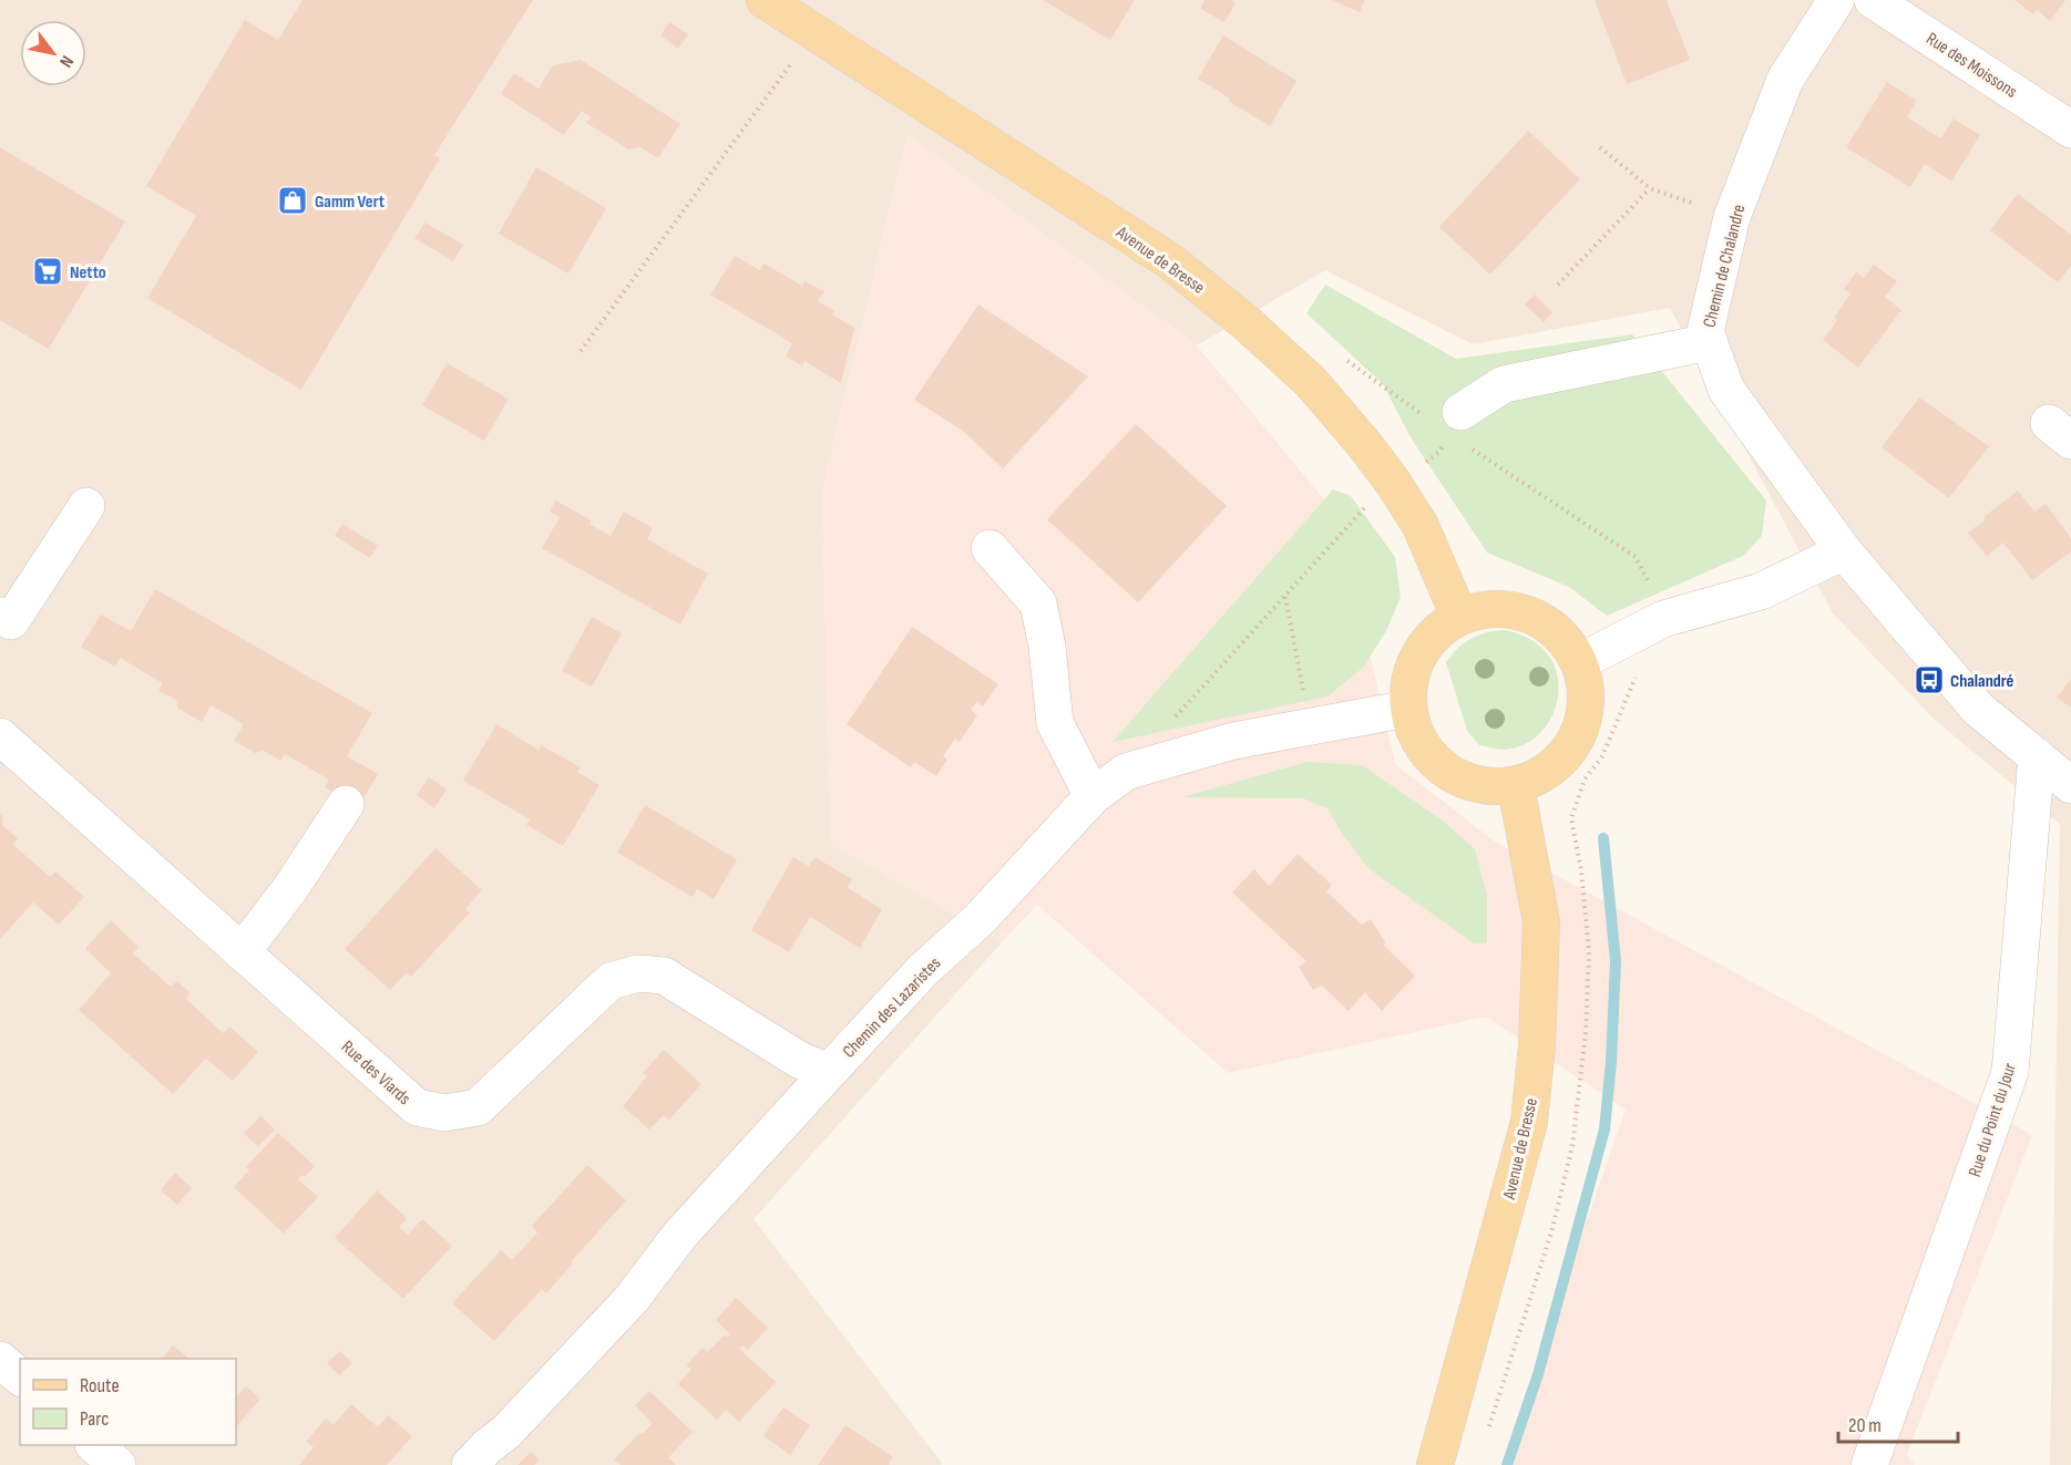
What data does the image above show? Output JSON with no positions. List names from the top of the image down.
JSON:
{
  "streets": {
    "main road": ["Avenue de Bresse"],
    "street": [
      "Rue des Moissons",
      "Chemin de Chalandre",
      "Chemin des Lazaristes",
      "Rue des Viards",
      "Rue du Point du Jour"
    ]
  },
  "crossings": [
    ["Avenue de Bresse", "Chemin des Lazaristes"],
    ["Chemin de Chalandre", "Rue du Point du Jour"],
    ["Chemin des Lazaristes", "Rue des Viards"]
  ],
  "places": {
    "shop": ["Gamm Vert"],
    "supermarket": ["Netto"],
    "bus stop": ["Chalandré"]
  },
  "legend": ["Route", "Parc"],
  "scale_bar": "20 m",
  "north": "bottom right"
}
